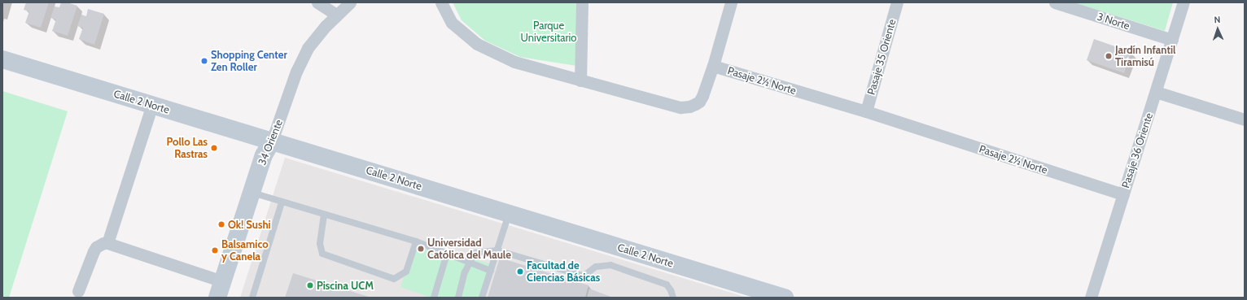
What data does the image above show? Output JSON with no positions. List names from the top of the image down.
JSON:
{
  "streets": {
    "main road": ["Calle 2 Norte", "34 Oriente"],
    "street": [
      "3 Norte",
      "Pasaje 35 Oriente",
      "Pasaje 2½ Norte",
      "Pasaje 36 Oriente"
    ]
  },
  "crossings": [
    ["3 Norte", "Pasaje 36 Oriente"],
    ["Pasaje 35 Oriente", "Pasaje 2½ Norte"],
    ["Pasaje 2½ Norte", "Pasaje 36 Oriente"],
    ["Calle 2 Norte", "34 Oriente"]
  ],
  "parks": ["Parque Universitario"],
  "places": [
    "Jardín Infantil Tiramisú",
    "Shopping Center Zen Roller",
    "Pollo Las Rastras",
    "Ok! Sushi",
    "Universidad Católica del Maule",
    "Balsamico y Canela",
    "Facultad de Ciencias Básicas",
    "Piscina UCM"
  ],
  "north": "top"
}
